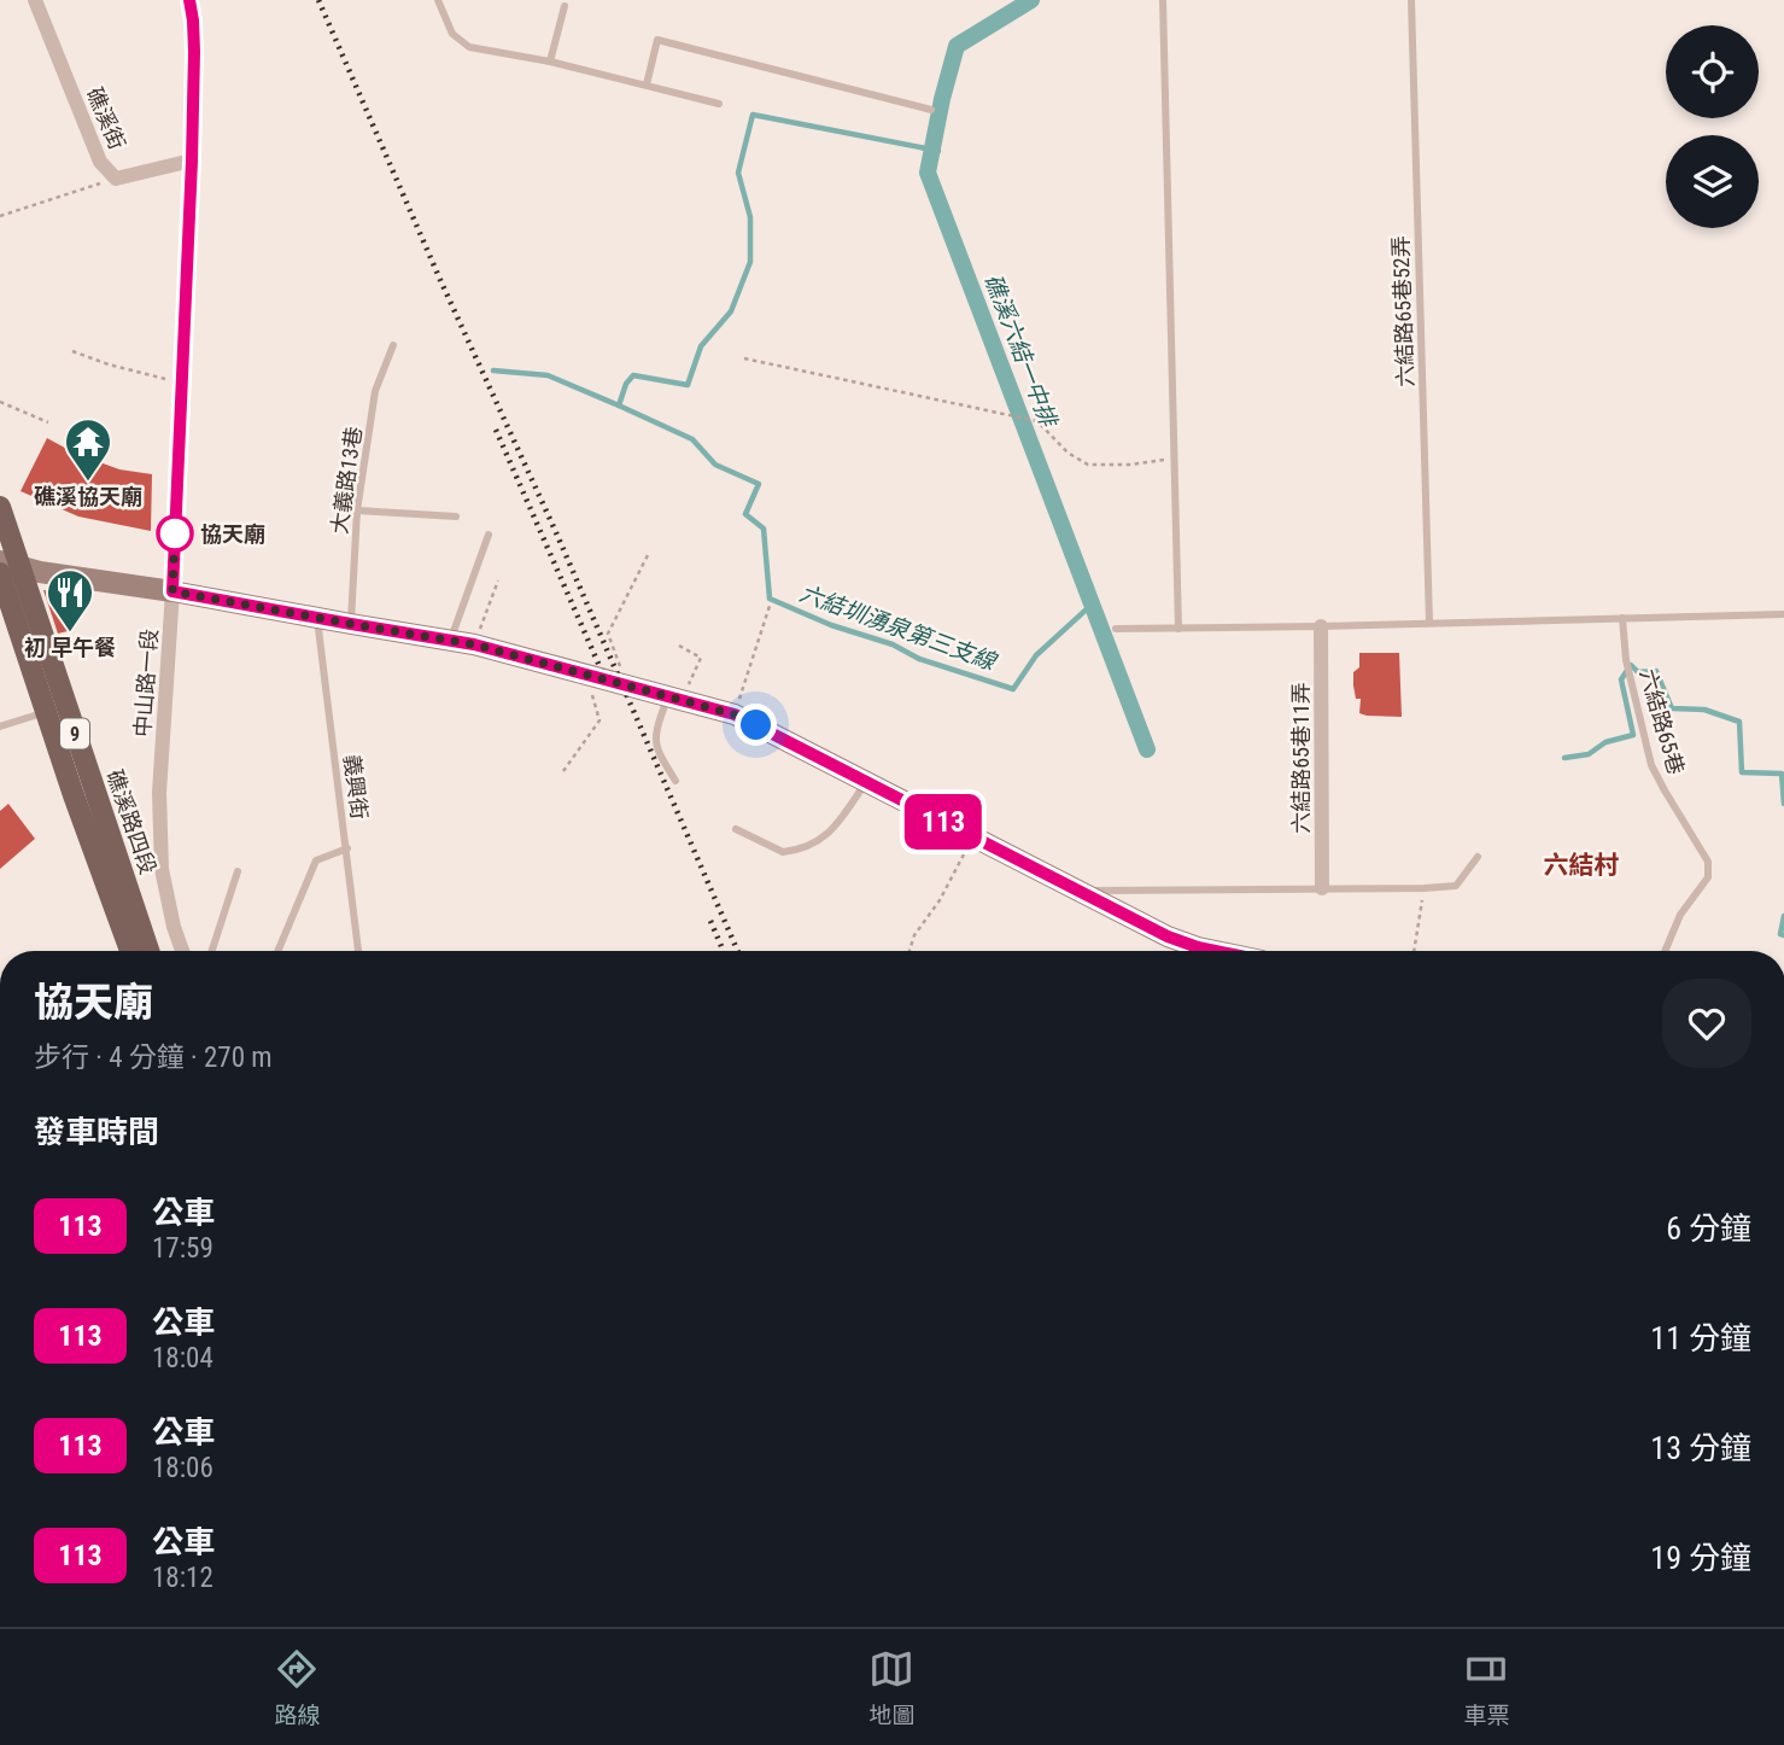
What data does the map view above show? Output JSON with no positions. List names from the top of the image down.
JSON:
{
  "streets": {
    "main road": ["9", "礁溪路四段"],
    "street": ["礁溪街", "中山路一段", "六結路65巷11弄"],
    "lane": [
      "六結路65巷52弄",
      "大義路13巷",
      "六結路65巷",
      "義興街"
    ]
  },
  "crossings": [
    ["礁溪街", "中山路一段"]
  ],
  "districts": ["六結村"],
  "water": ["礁溪六結一中排", "六結圳湧泉第三支線"],
  "places": {
    "temple": ["礁溪協天廟"],
    "other": ["協天廟"],
    "restaurant": ["初 早午餐"]
  },
  "lines": ["bus line 113"],
  "page": {
    "on_map": "113",
    "heading": [
      ["協天廟", "步行 · 4 分鐘 · 270 m"],
      "發車時間"
    ],
    "list": [
      {
        "mark": "113",
        "name": "公車",
        "note": "17:59",
        "value": "6 分鐘"
      },
      {
        "mark": "113",
        "name": "公車",
        "note": "18:04",
        "value": "11 分鐘"
      },
      {
        "mark": "113",
        "name": "公車",
        "note": "18:06",
        "value": "13 分鐘"
      },
      {
        "mark": "113",
        "name": "公車",
        "note": "18:12",
        "value": "19 分鐘"
      }
    ],
    "tabs": ["路線", "地圖", "車票"]
  }
}
